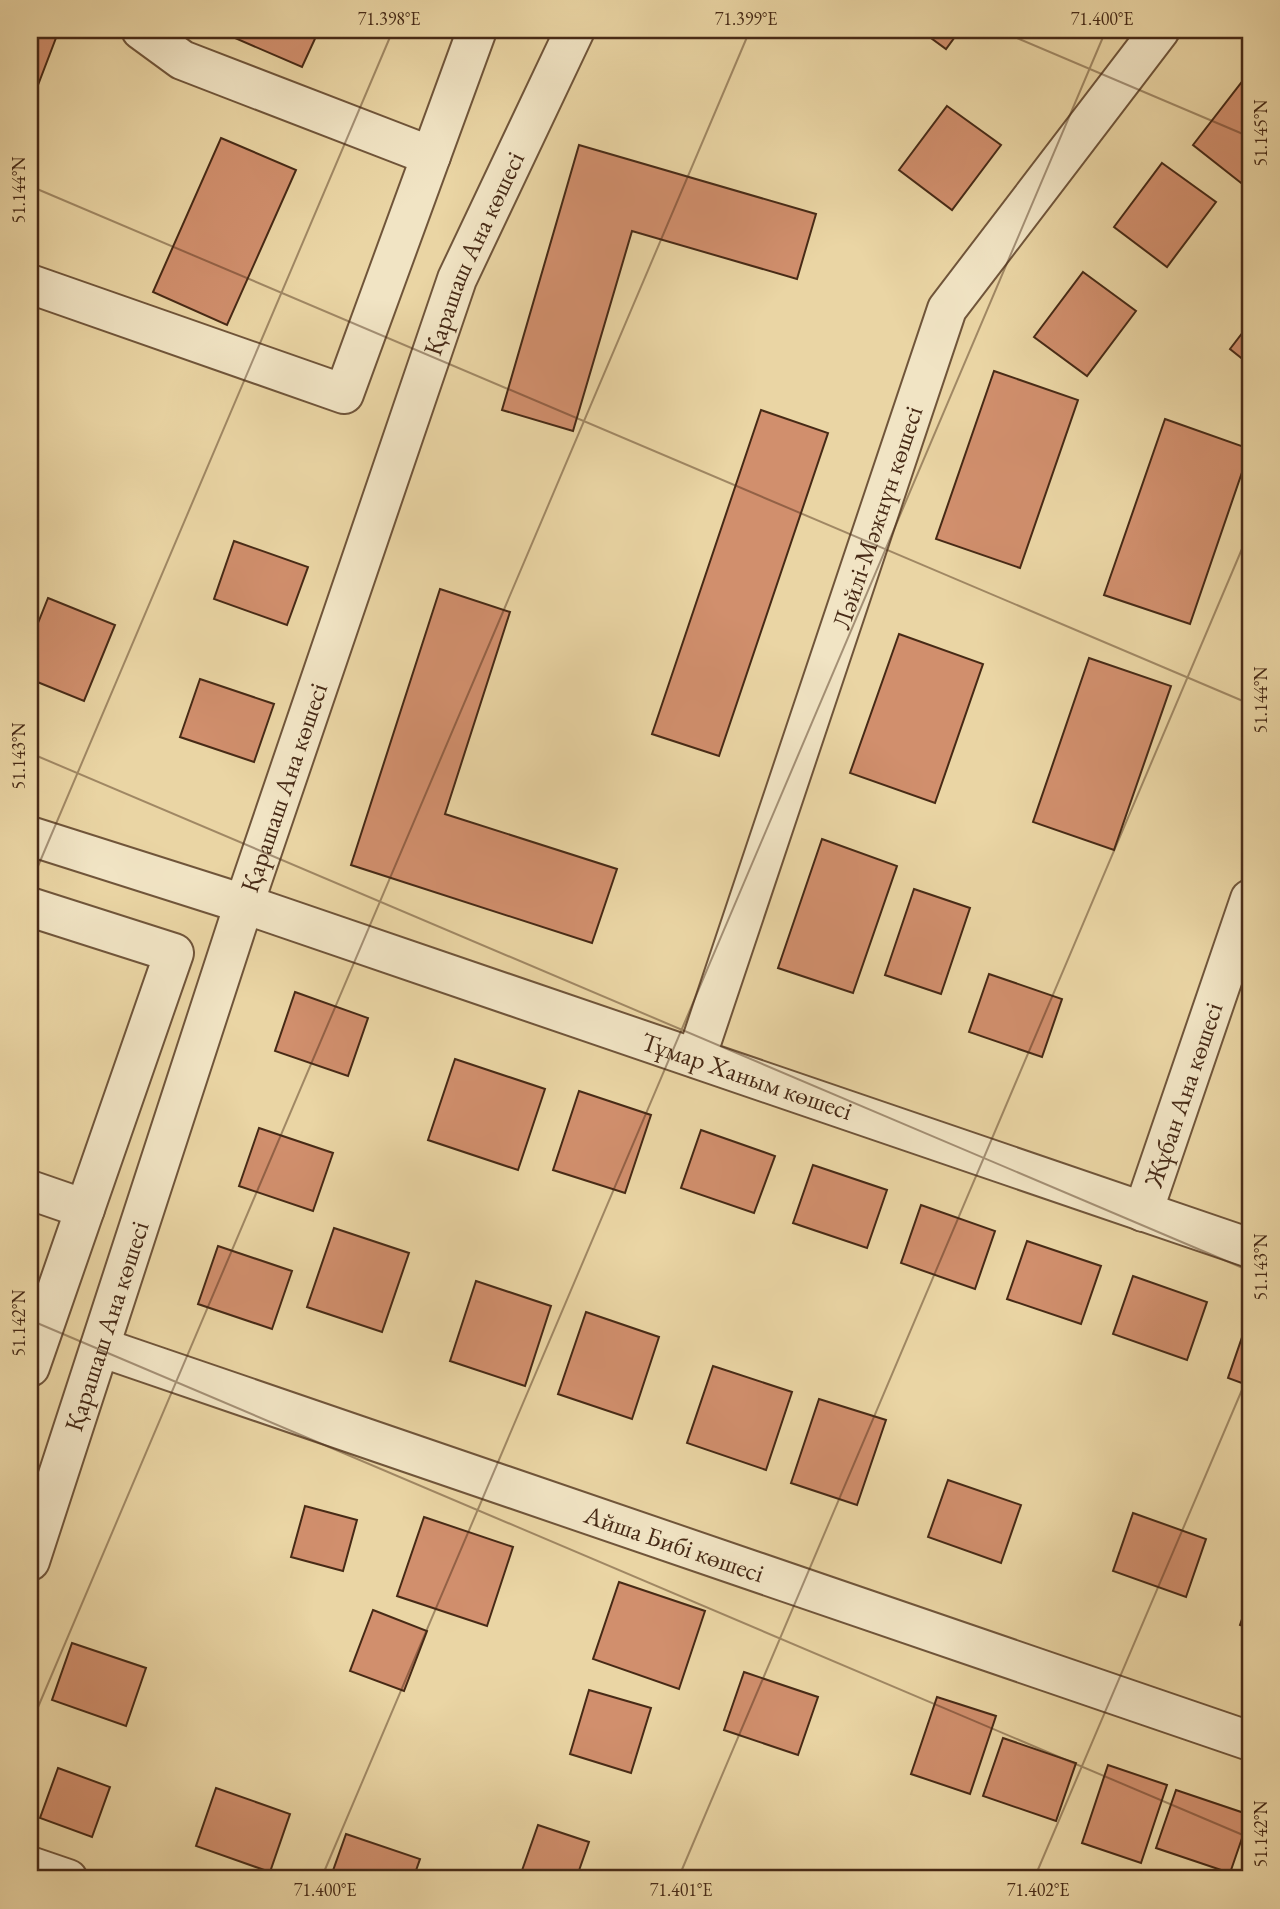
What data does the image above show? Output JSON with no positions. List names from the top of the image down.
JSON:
{
  "streets": {
    "street": [
      "Қарашаш Ана көшесі",
      "Ләйлі-Мәжнүн көшесі",
      "Тұмар Ханым көшесі",
      "Жұбан Ана көшесі",
      "Айша Бибі көшесі"
    ]
  },
  "crossings": [
    ["Қарашаш Ана көшесі", "Тұмар Ханым көшесі"],
    ["Қарашаш Ана көшесі", "Айша Бибі көшесі"],
    ["Ләйлі-Мәжнүн көшесі", "Тұмар Ханым көшесі"],
    ["Тұмар Ханым көшесі", "Жұбан Ана көшесі"]
  ],
  "coordinates": [
    "71.398°E",
    "71.399°E",
    "71.400°E",
    "51.145°N",
    "51.144°N",
    "51.143°N",
    "51.142°N",
    "71.401°E",
    "71.402°E"
  ]
}
